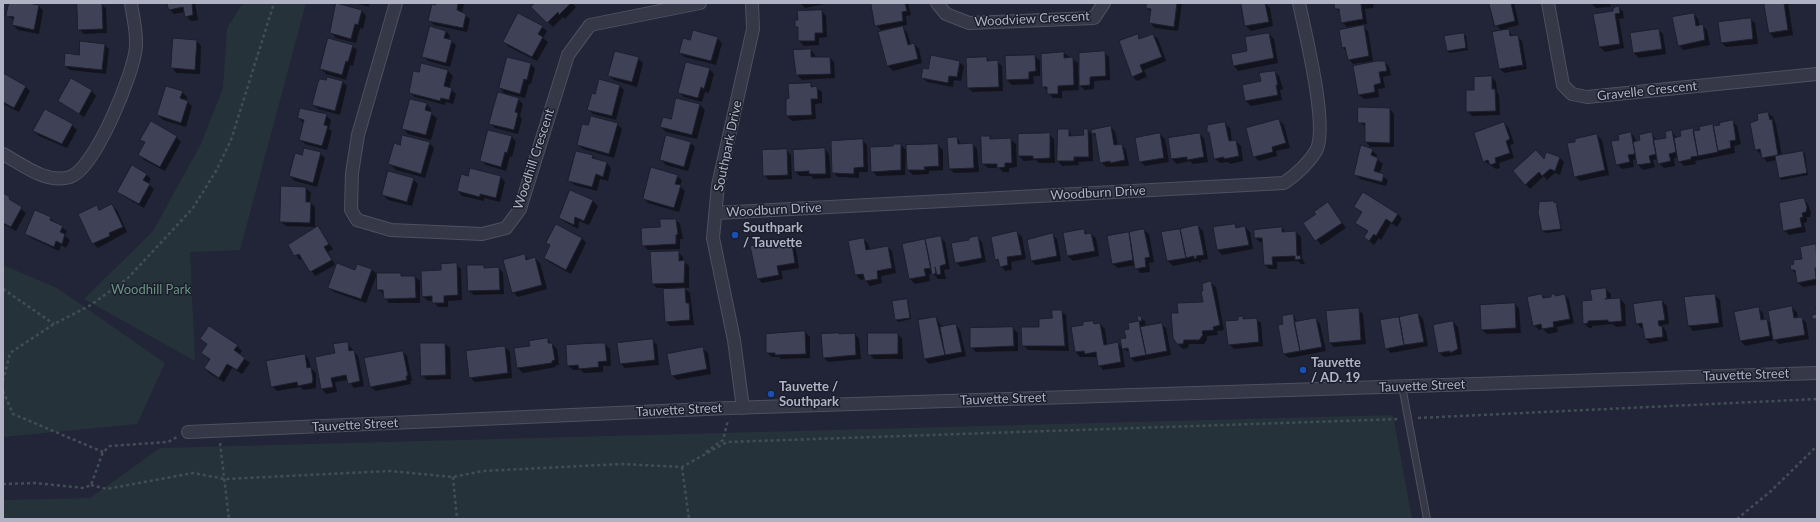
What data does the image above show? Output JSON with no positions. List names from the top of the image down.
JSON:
{
  "streets": {
    "street": [
      "Woodview Crescent",
      "Gravelle Crescent",
      "Southpark Drive",
      "Woodhill Crescent",
      "Woodburn Drive",
      "Tauvette Street"
    ]
  },
  "crossings": [
    ["Southpark Drive", "Woodburn Drive"],
    ["Southpark Drive", "Tauvette Street"]
  ],
  "parks": ["Woodhill Park"],
  "places": ["Southpark / Tauvette", "Tauvette / AD. 19", "Tauvette / Southpark"]
}
